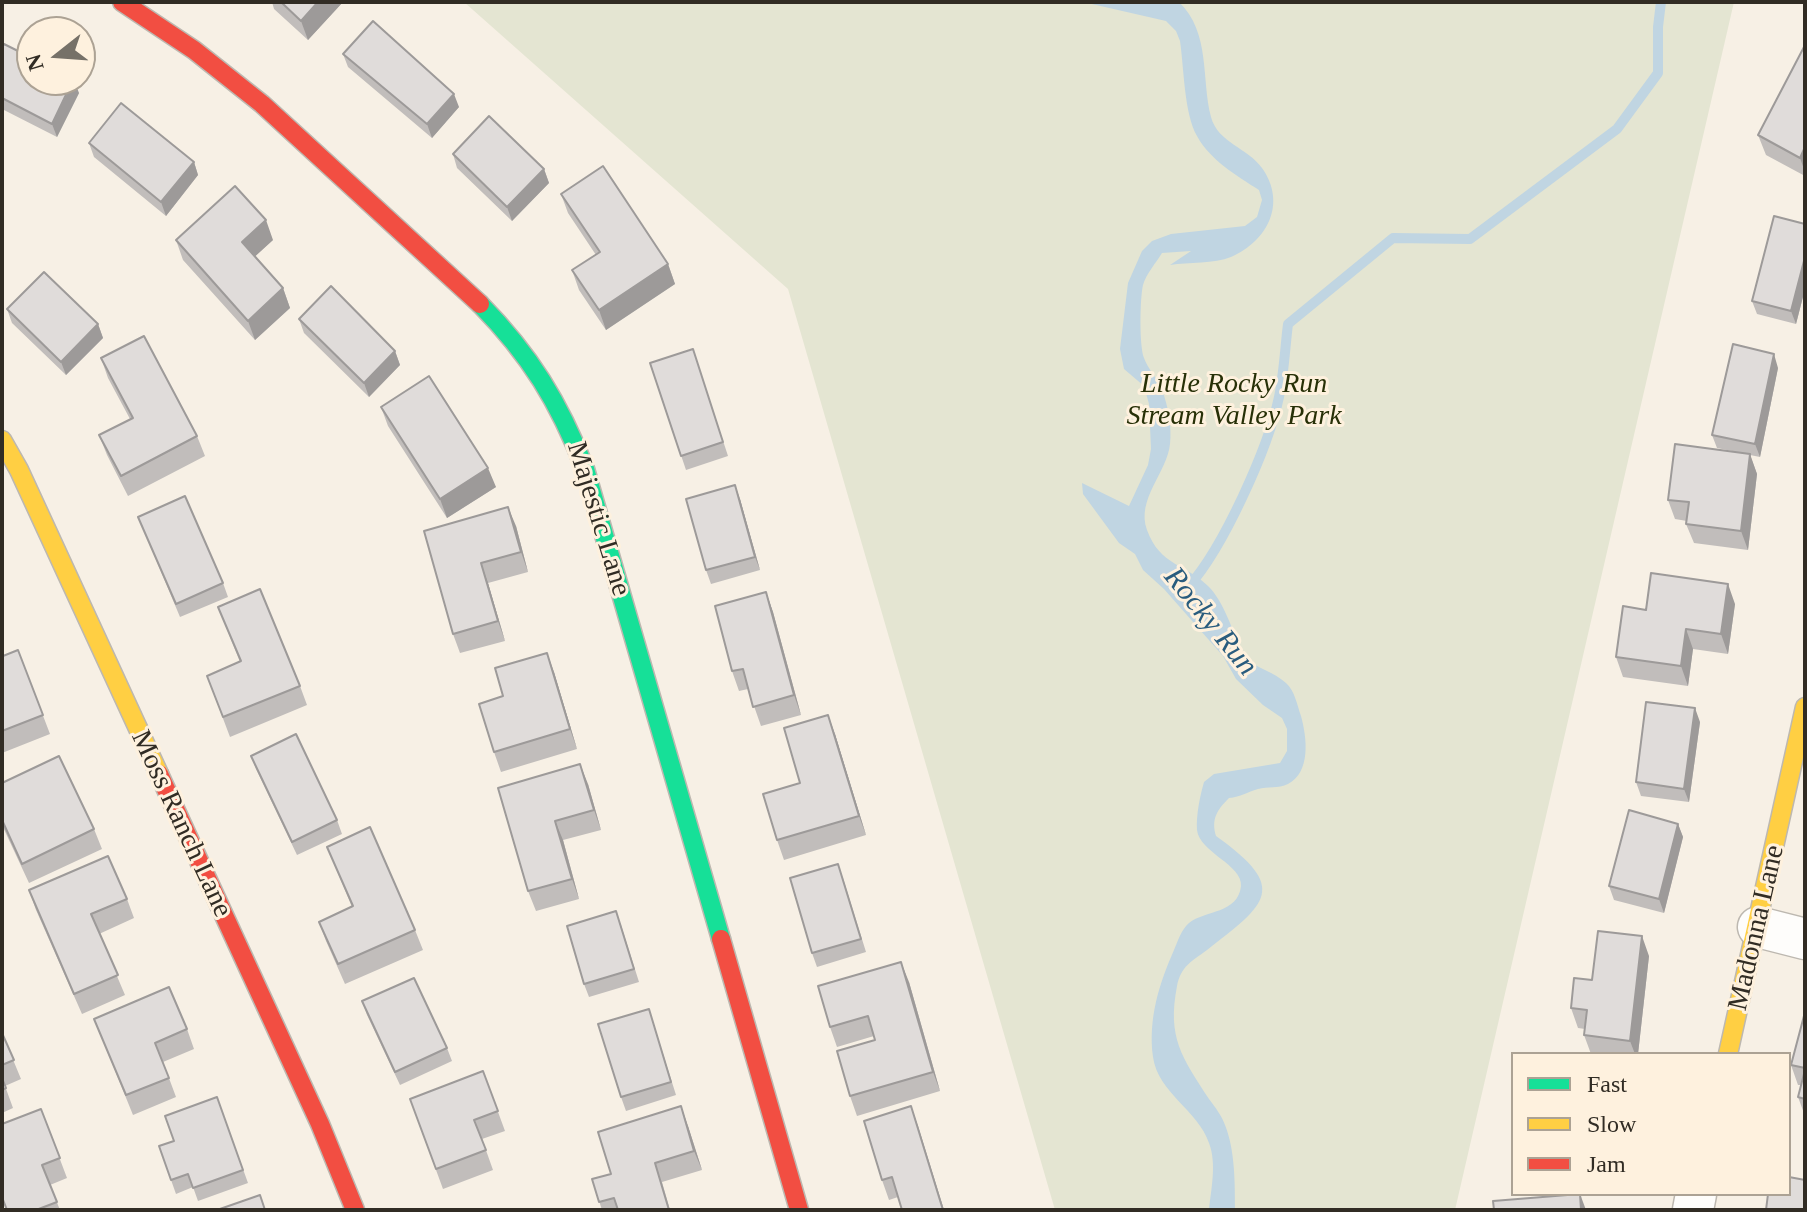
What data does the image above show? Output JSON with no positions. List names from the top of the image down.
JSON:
{
  "streets": {
    "street": ["Majestic Lane", "Moss Ranch Lane", "Madonna Lane"]
  },
  "water": ["Rocky Run"],
  "parks": ["Little Rocky Run Stream Valley Park"],
  "legend": ["Fast", "Slow", "Jam"],
  "north": "left"
}
